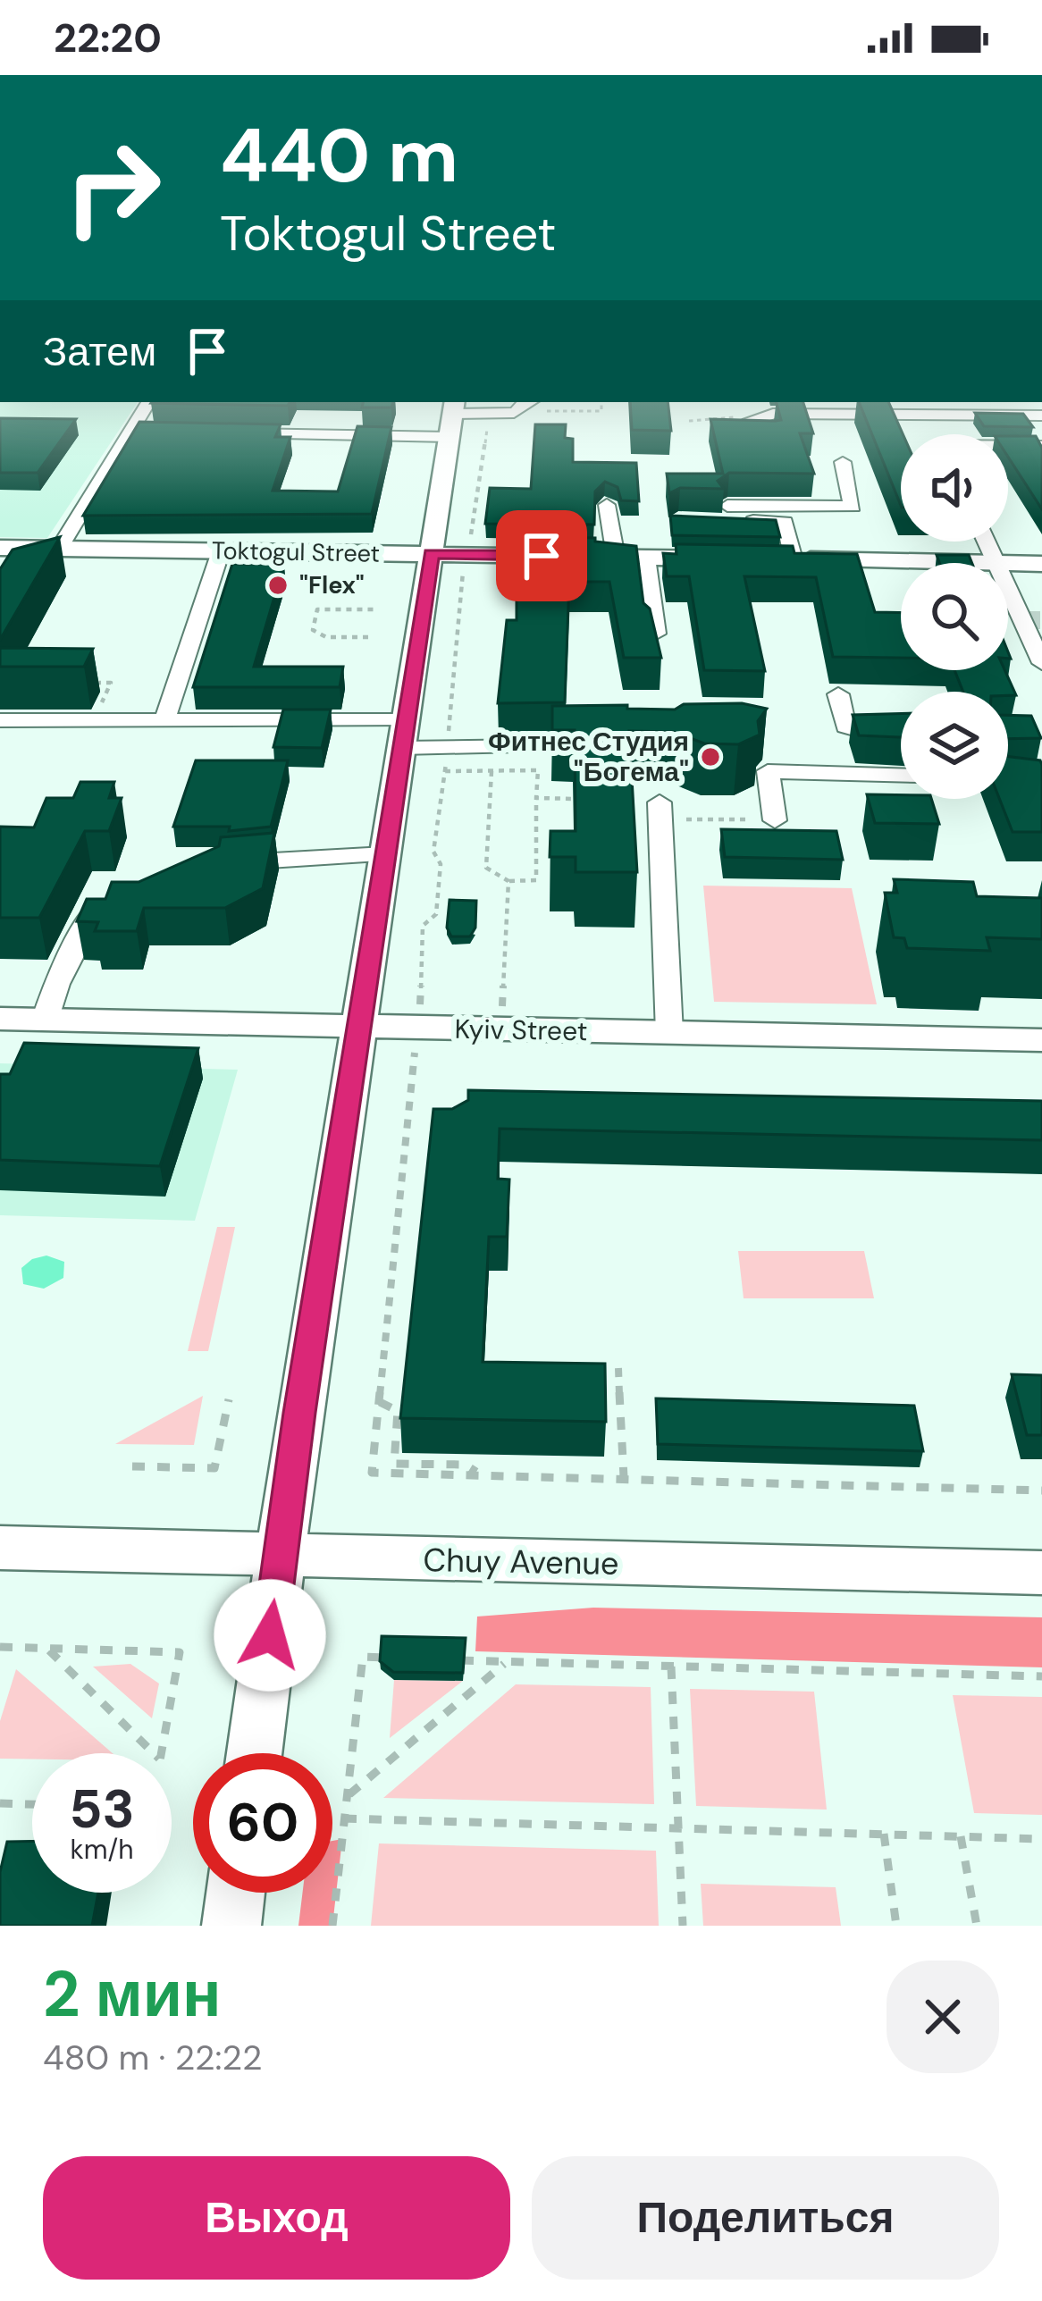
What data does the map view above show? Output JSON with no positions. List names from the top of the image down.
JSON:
{
  "streets": {
    "main road": ["Toktogul Street", "Kyiv Street", "Chuy Avenue"]
  },
  "places": ["\"Flex\"", "Фитнес Студия \"Богема\""],
  "page": {
    "status": "22:20",
    "turn": ["440 m", "Toktogul Street"],
    "then": "Затем",
    "speed": "53 km/h",
    "limit": "60",
    "heading": ["2 мин", "480 m · 22:22"],
    "buttons": ["Выход", "Поделиться"]
  }
}
